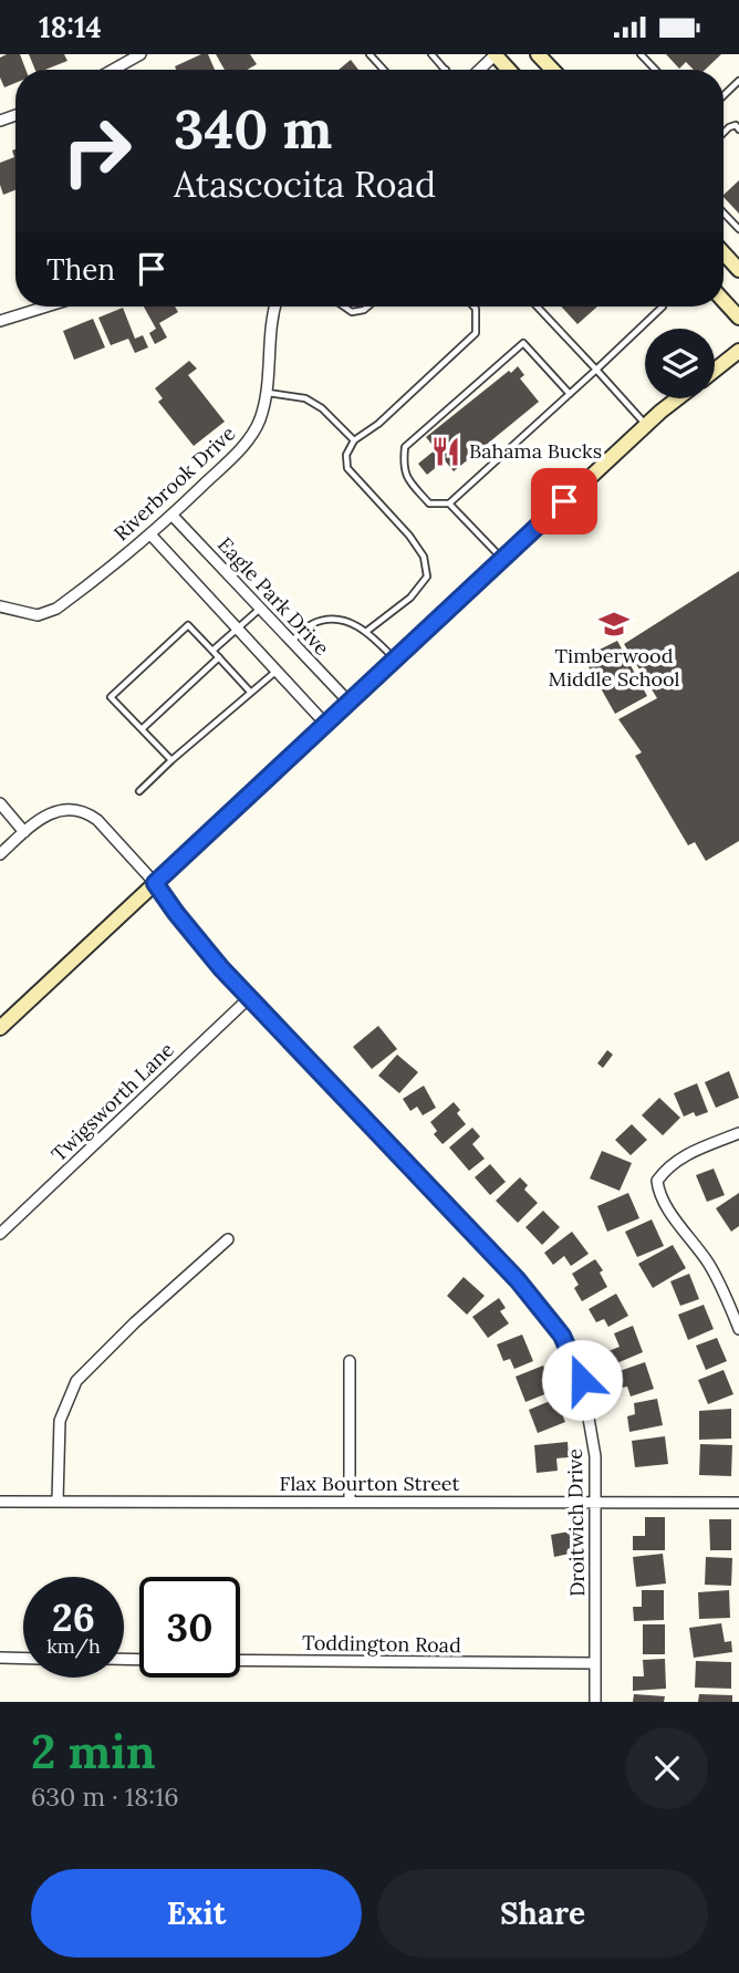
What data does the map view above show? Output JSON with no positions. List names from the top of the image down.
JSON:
{
  "streets": {
    "street": [
      "Riverbrook Drive",
      "Eagle Park Drive",
      "Twigsworth Lane",
      "Flax Bourton Street",
      "Droitwich Drive",
      "Toddington Road"
    ]
  },
  "crossings": [
    ["Riverbrook Drive", "Eagle Park Drive"],
    ["Twigsworth Lane", "Droitwich Drive"],
    ["Flax Bourton Street", "Droitwich Drive"],
    ["Droitwich Drive", "Toddington Road"]
  ],
  "places": {
    "restaurant": ["Bahama Bucks"],
    "school or university": ["Timberwood Middle School"]
  },
  "page": {
    "status": "18:14",
    "turn": ["340 m", "Atascocita Road"],
    "then": "Then",
    "speed": "26 km/h",
    "limit": "30",
    "heading": ["2 min", "630 m · 18:16"],
    "buttons": ["Exit", "Share"]
  }
}
